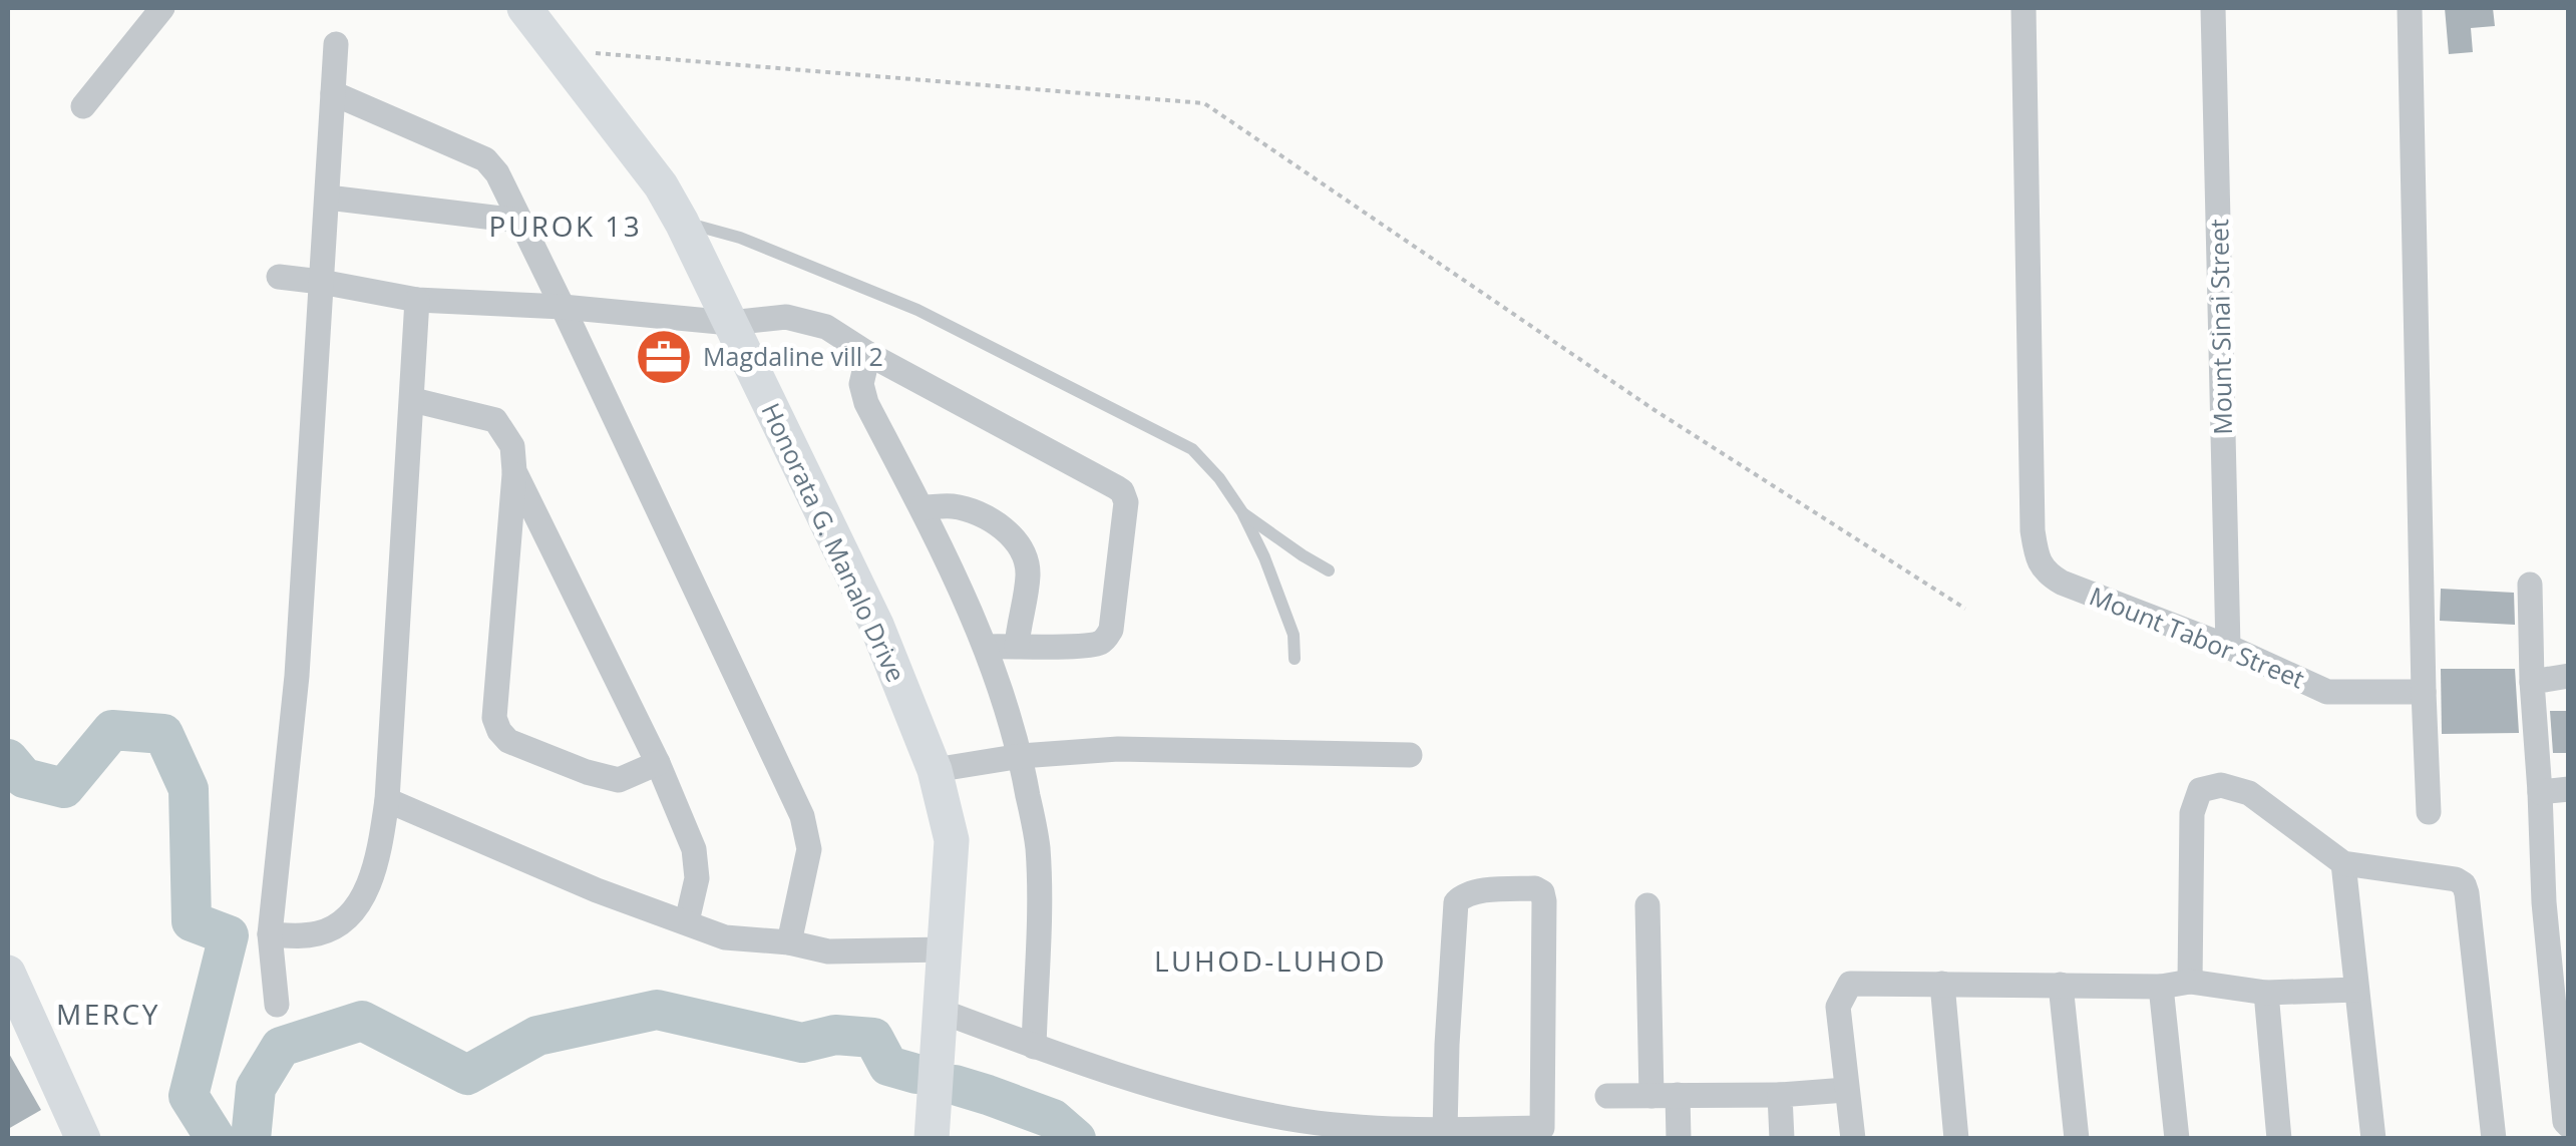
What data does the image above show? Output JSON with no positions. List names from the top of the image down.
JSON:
{
  "streets": {
    "street": ["Mount Sinai Street", "Honorata G. Manalo Drive", "Mount Tabor Street"]
  },
  "crossings": [
    ["Mount Sinai Street", "Mount Tabor Street"]
  ],
  "districts": ["PUROK 13", "LUHOD-LUHOD", "MERCY"],
  "places": {
    "office": ["Magdaline vill 2"]
  }
}
